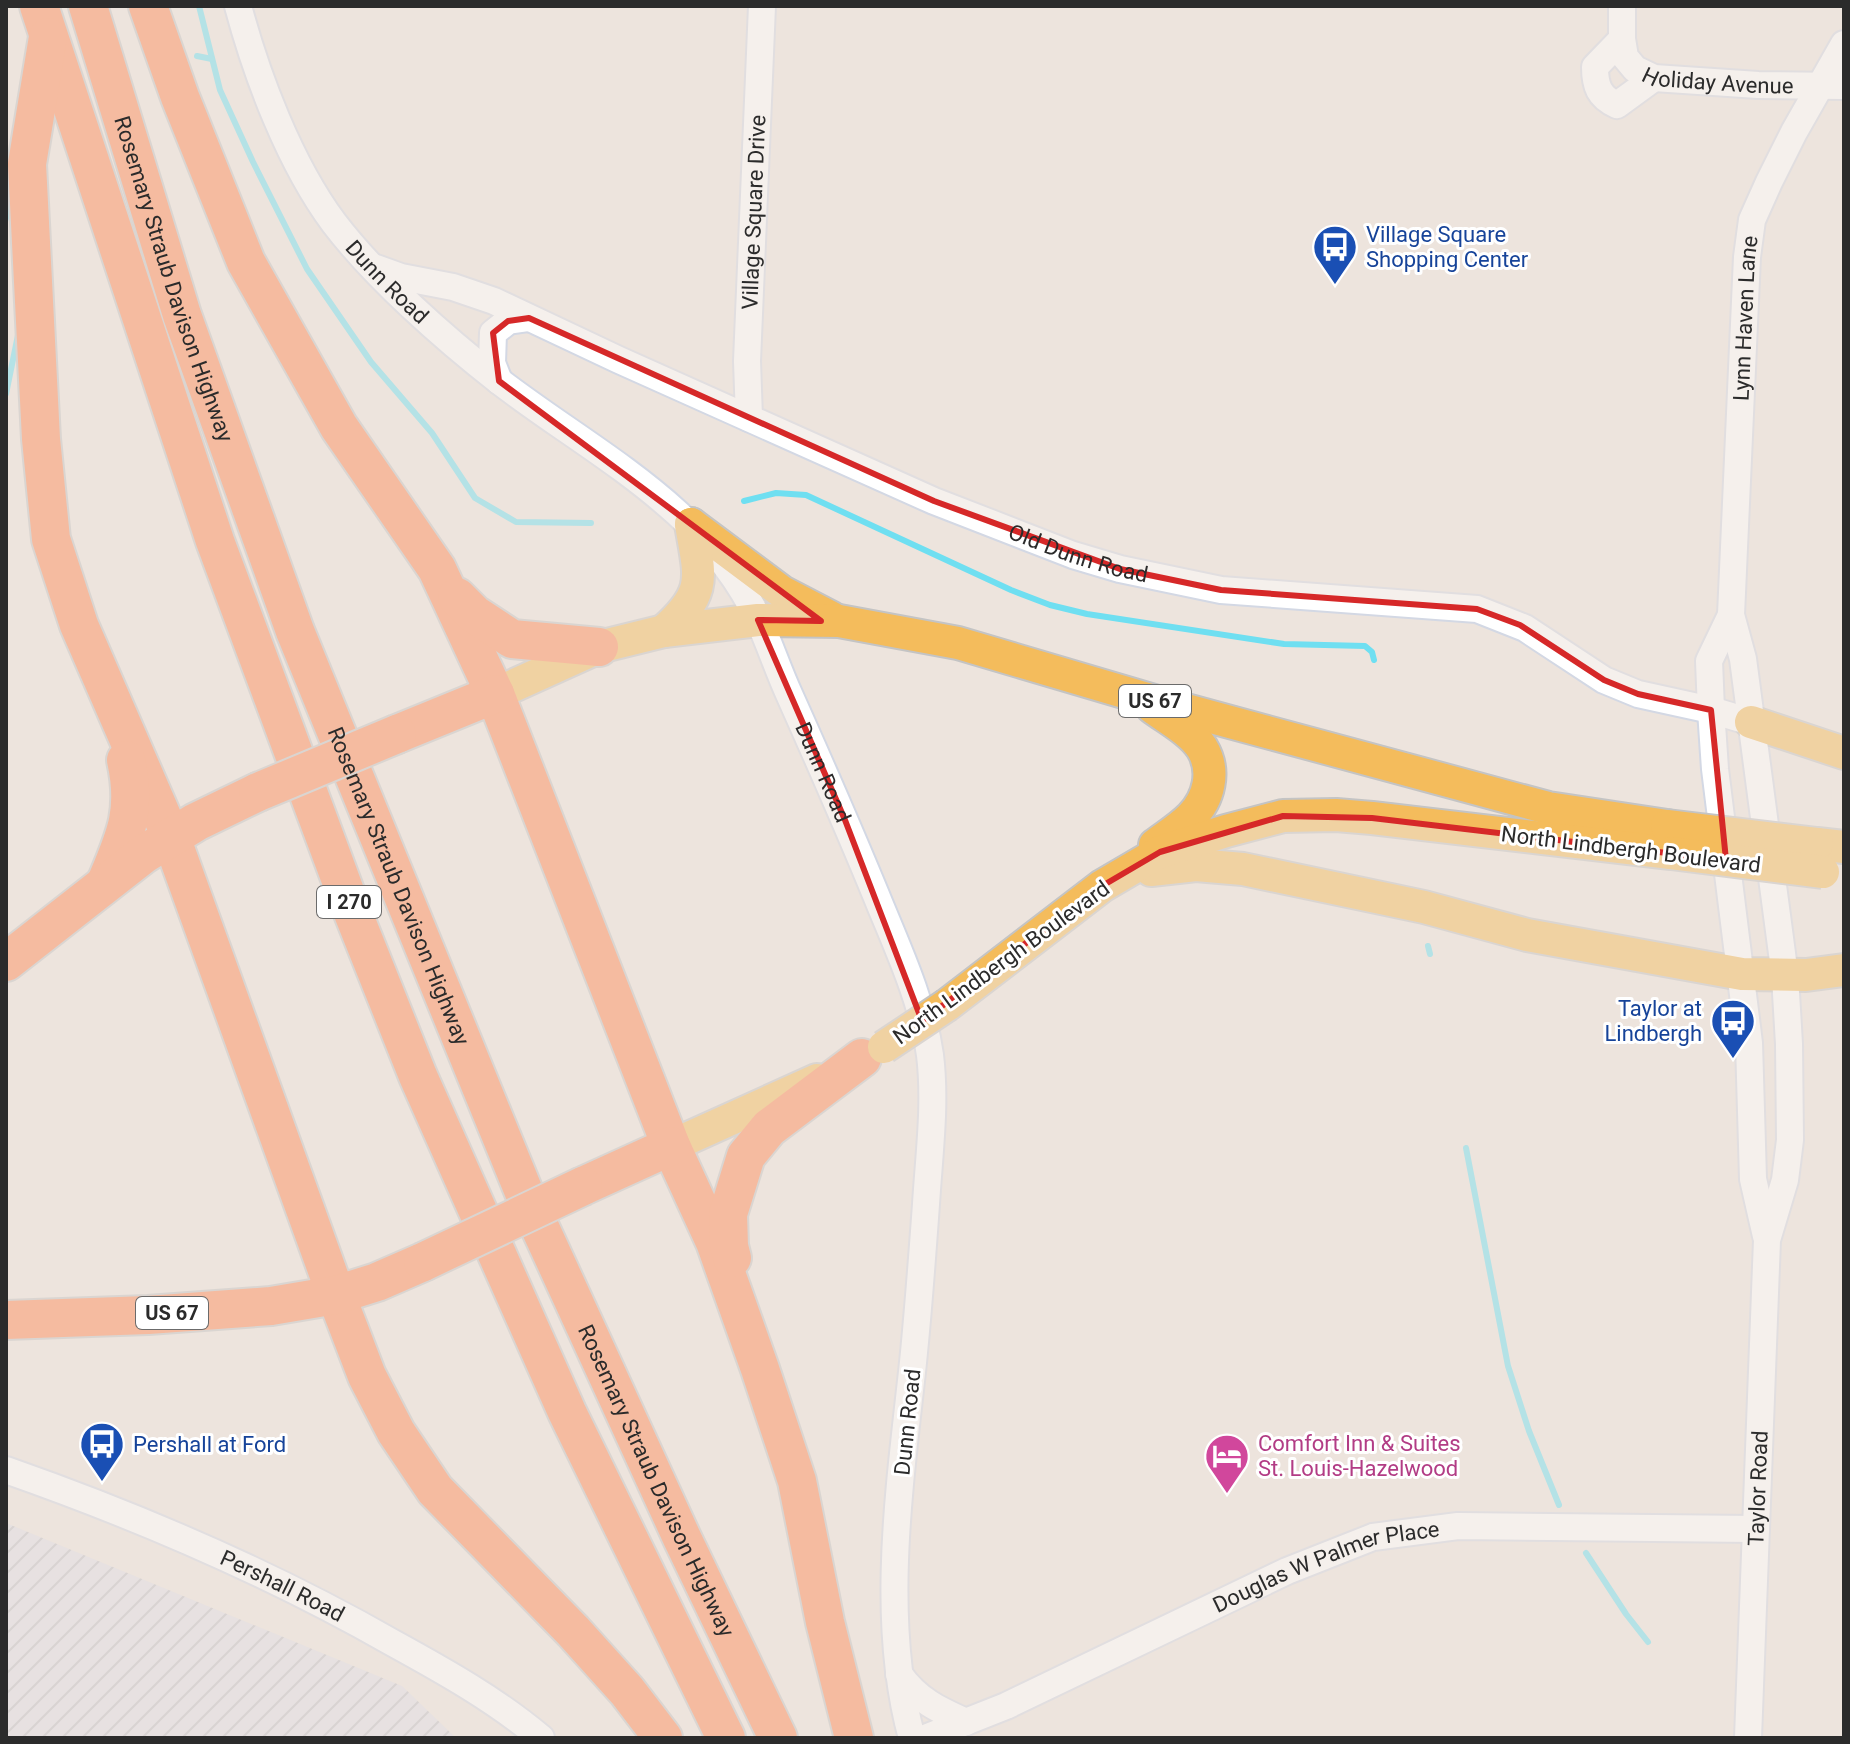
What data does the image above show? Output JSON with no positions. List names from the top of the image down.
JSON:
{
  "streets": {
    "highway": [
      "Rosemary Straub Davison Highway",
      "US 67",
      "North Lindbergh Boulevard",
      "I 270"
    ],
    "street": [
      "Holiday Avenue",
      "Village Square Drive",
      "Dunn Road",
      "Lynn Haven Lane",
      "Old Dunn Road",
      "Taylor Road",
      "Douglas W Palmer Place",
      "Pershall Road"
    ]
  },
  "crossings": [
    ["Holiday Avenue", "Lynn Haven Lane"],
    ["Village Square Drive", "Old Dunn Road"],
    ["Dunn Road", "Old Dunn Road"],
    ["Dunn Road", "North Lindbergh Boulevard"],
    ["Lynn Haven Lane", "Old Dunn Road"],
    ["Lynn Haven Lane", "Taylor Road"],
    ["Taylor Road", "Douglas W Palmer Place"]
  ],
  "places": {
    "bus stop": ["Village Square Shopping Center", "Taylor at Lindbergh", "Pershall at Ford"],
    "hotel": ["Comfort Inn & Suites St. Louis-Hazelwood"]
  }
}
